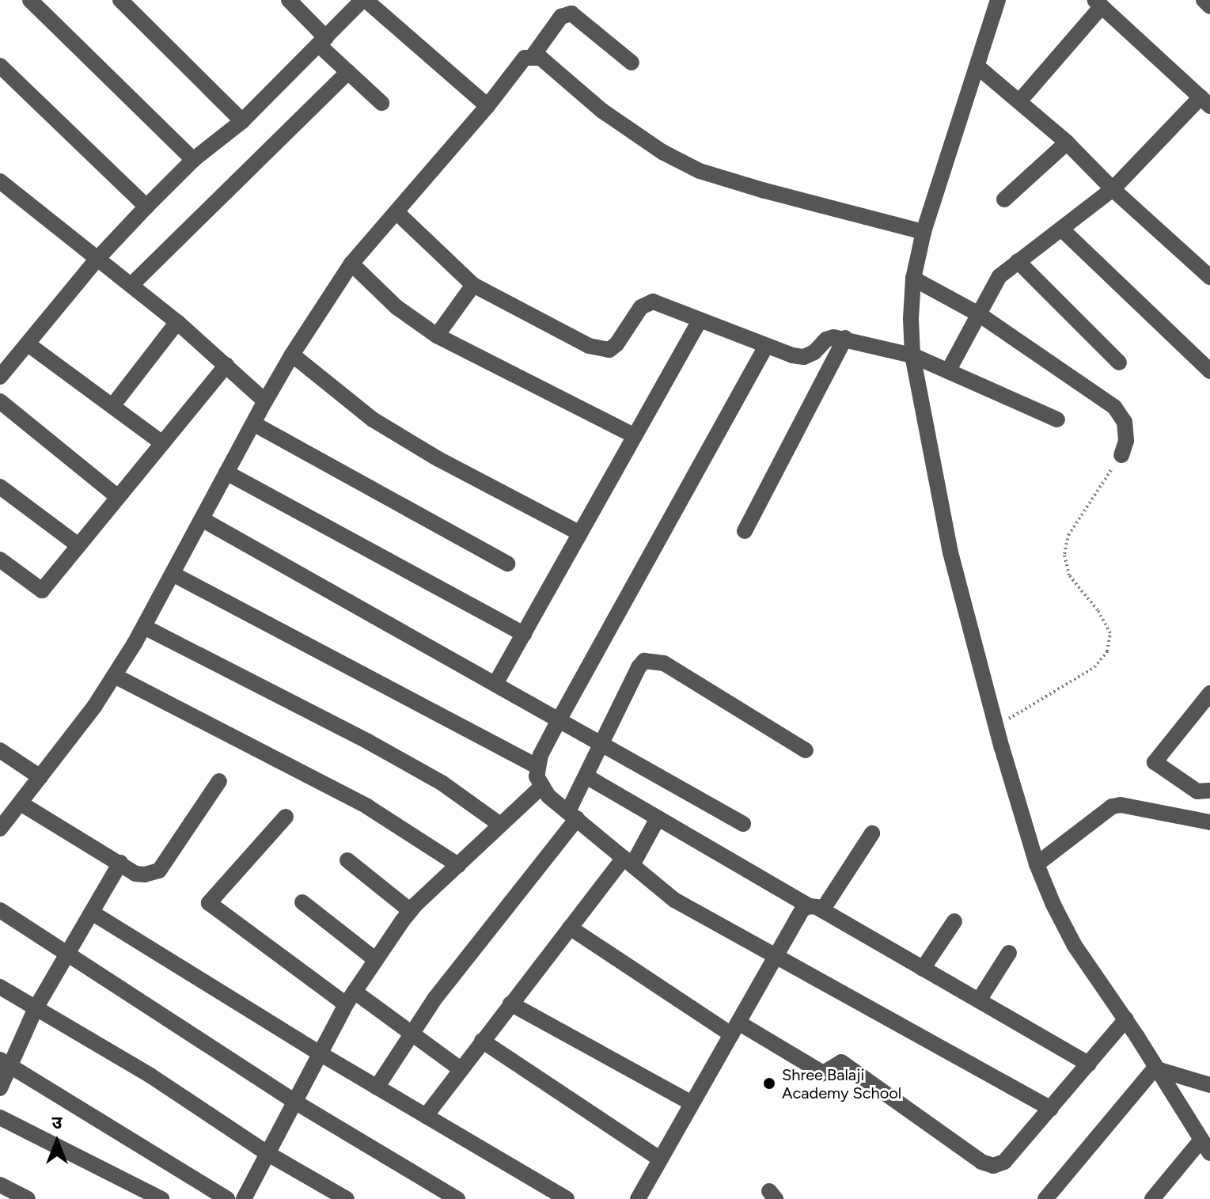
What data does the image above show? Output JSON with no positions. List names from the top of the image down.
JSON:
{
  "places": ["Shree Balaji Academy School"],
  "north": "top"
}
